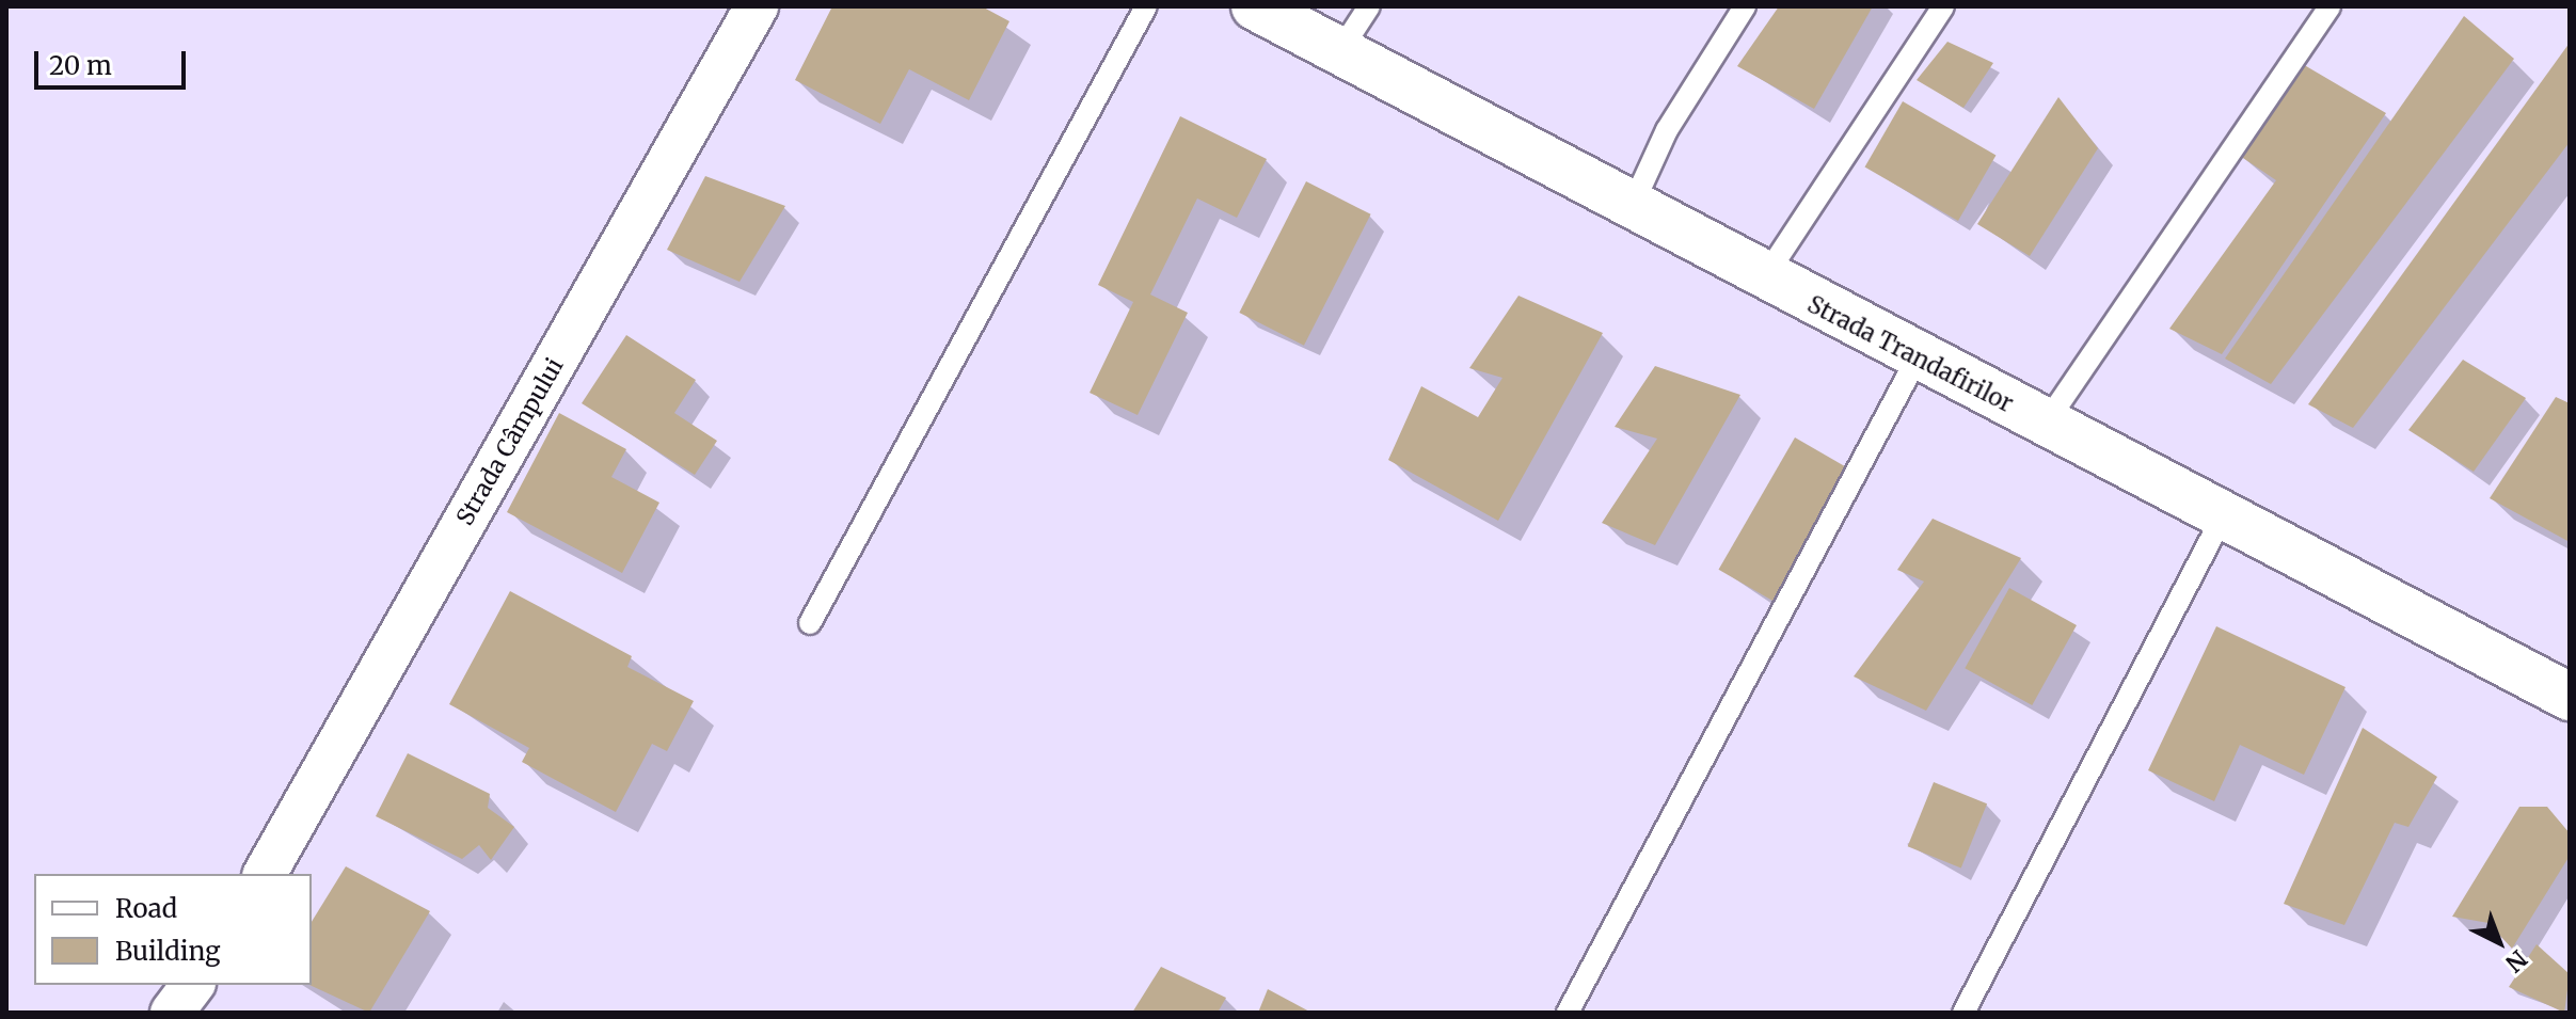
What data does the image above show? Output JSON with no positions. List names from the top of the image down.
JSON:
{
  "streets": {
    "main road": ["Strada Trandafirilor"],
    "street": ["Strada Câmpului"]
  },
  "legend": ["Road", "Building"],
  "scale_bar": "20 m",
  "north": "bottom right"
}
